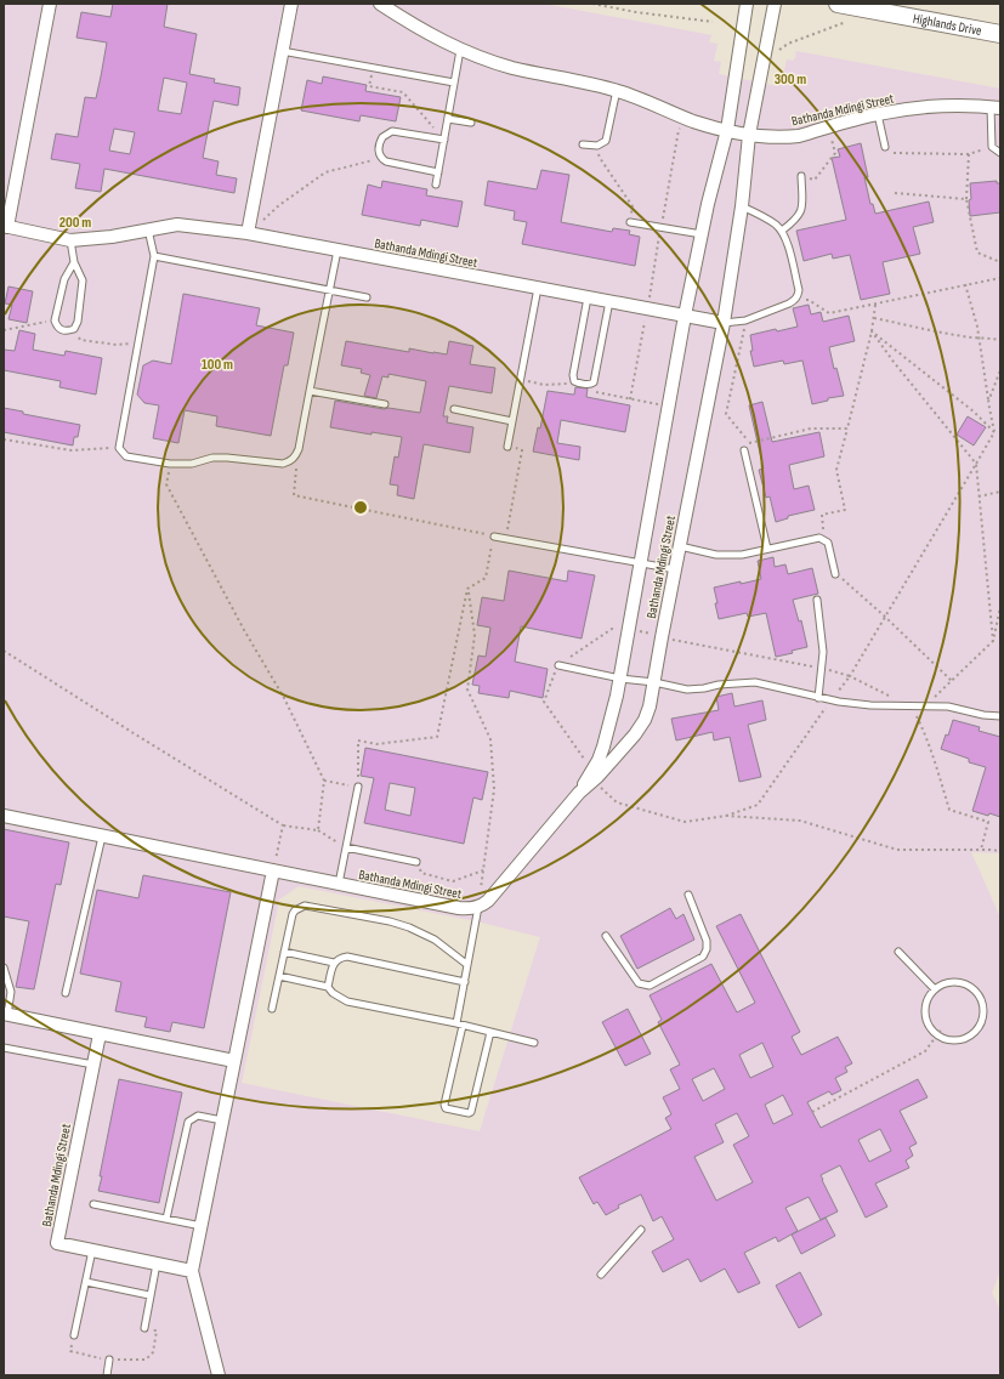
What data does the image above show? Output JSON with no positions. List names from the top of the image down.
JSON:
{
  "streets": {
    "main road": ["Highlands Drive"],
    "street": ["Bathanda Mdingi Street"]
  },
  "rings": ["300 m", "200 m", "100 m"]
}
